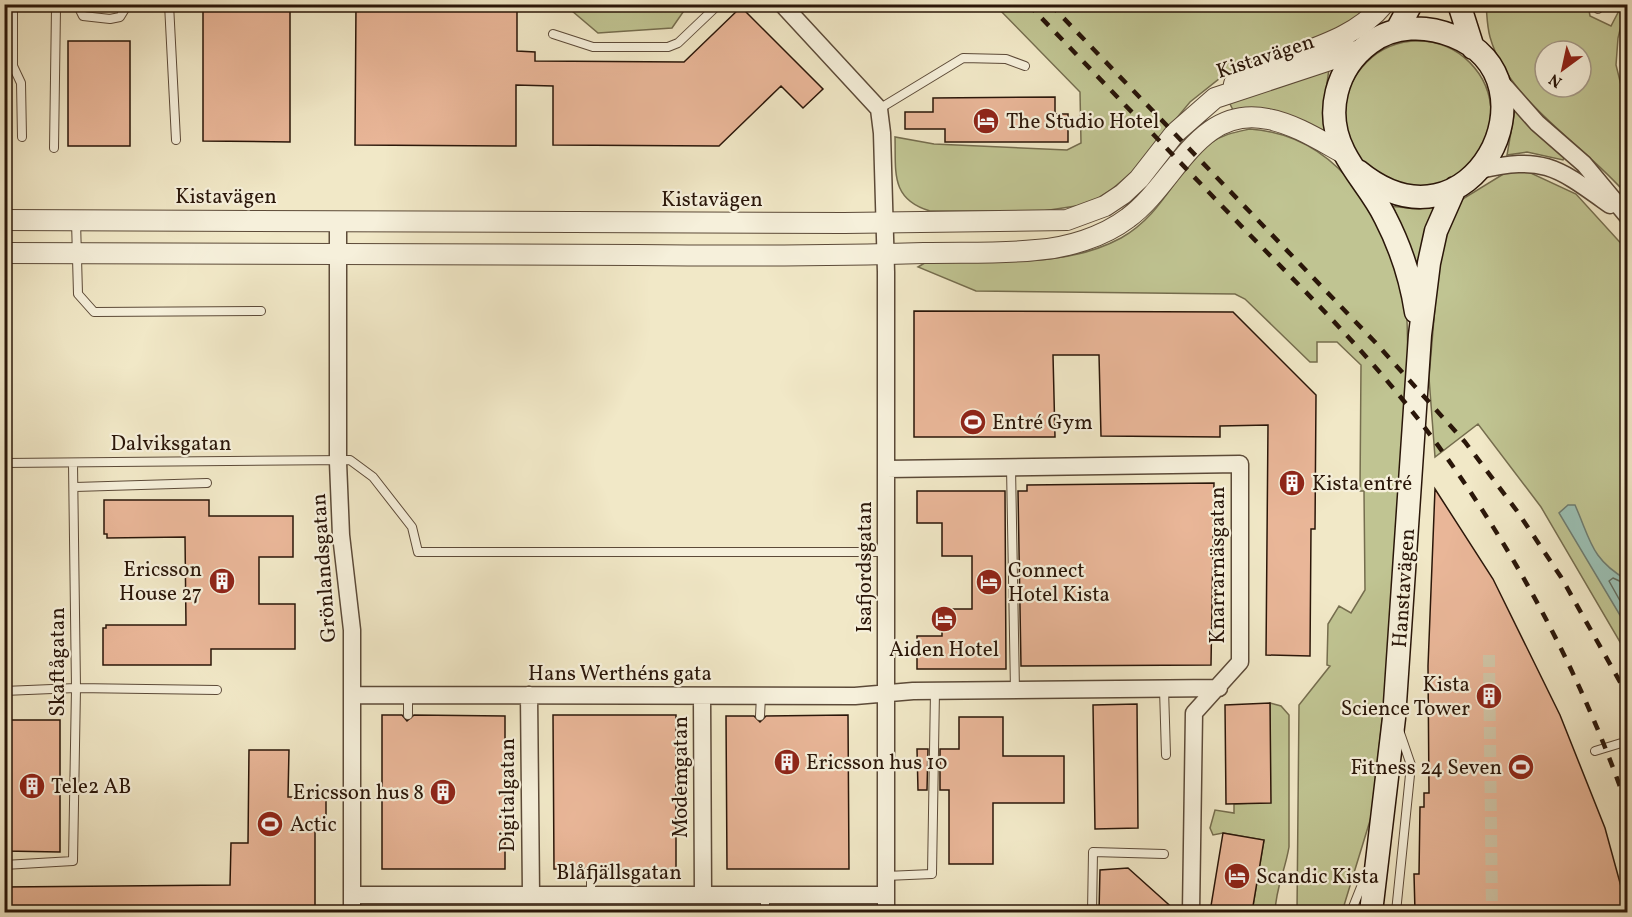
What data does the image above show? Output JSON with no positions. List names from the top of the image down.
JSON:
{
  "streets": {
    "main road": ["Hanstavägen"],
    "street": [
      "Kistavägen",
      "Knarrarnäsgatan",
      "Isafjordsgatan",
      "Grönlandsgatan",
      "Hans Werthéns gata",
      "Modemgatan",
      "Digitalgatan",
      "Blåfjällsgatan"
    ],
    "lane": ["Dalviksgatan", "Skaftågatan"]
  },
  "crossings": [
    ["Kistavägen", "Isafjordsgatan"],
    ["Kistavägen", "Grönlandsgatan"],
    ["Kistavägen", "Hanstavägen"],
    ["Dalviksgatan", "Isafjordsgatan"],
    ["Dalviksgatan", "Grönlandsgatan"],
    ["Dalviksgatan", "Skaftågatan"],
    ["Knarrarnäsgatan", "Isafjordsgatan"],
    ["Isafjordsgatan", "Hans Werthéns gata"],
    ["Isafjordsgatan", "Blåfjällsgatan"],
    ["Grönlandsgatan", "Hans Werthéns gata"],
    ["Grönlandsgatan", "Blåfjällsgatan"],
    ["Hans Werthéns gata", "Modemgatan"],
    ["Hans Werthéns gata", "Digitalgatan"],
    ["Modemgatan", "Blåfjällsgatan"],
    ["Digitalgatan", "Blåfjällsgatan"]
  ],
  "places": {
    "hotel": [
      "The Studio Hotel",
      "Connect Hotel Kista",
      "Aiden Hotel",
      "Scandic Kista"
    ],
    "sports": ["Entré Gym", "Fitness 24 Seven", "Actic"],
    "building": [
      "Kista entré",
      "Ericsson House 27",
      "Kista Science Tower",
      "Ericsson hus 10",
      "Tele2 AB",
      "Ericsson hus 8"
    ]
  },
  "north": "bottom left"
}
